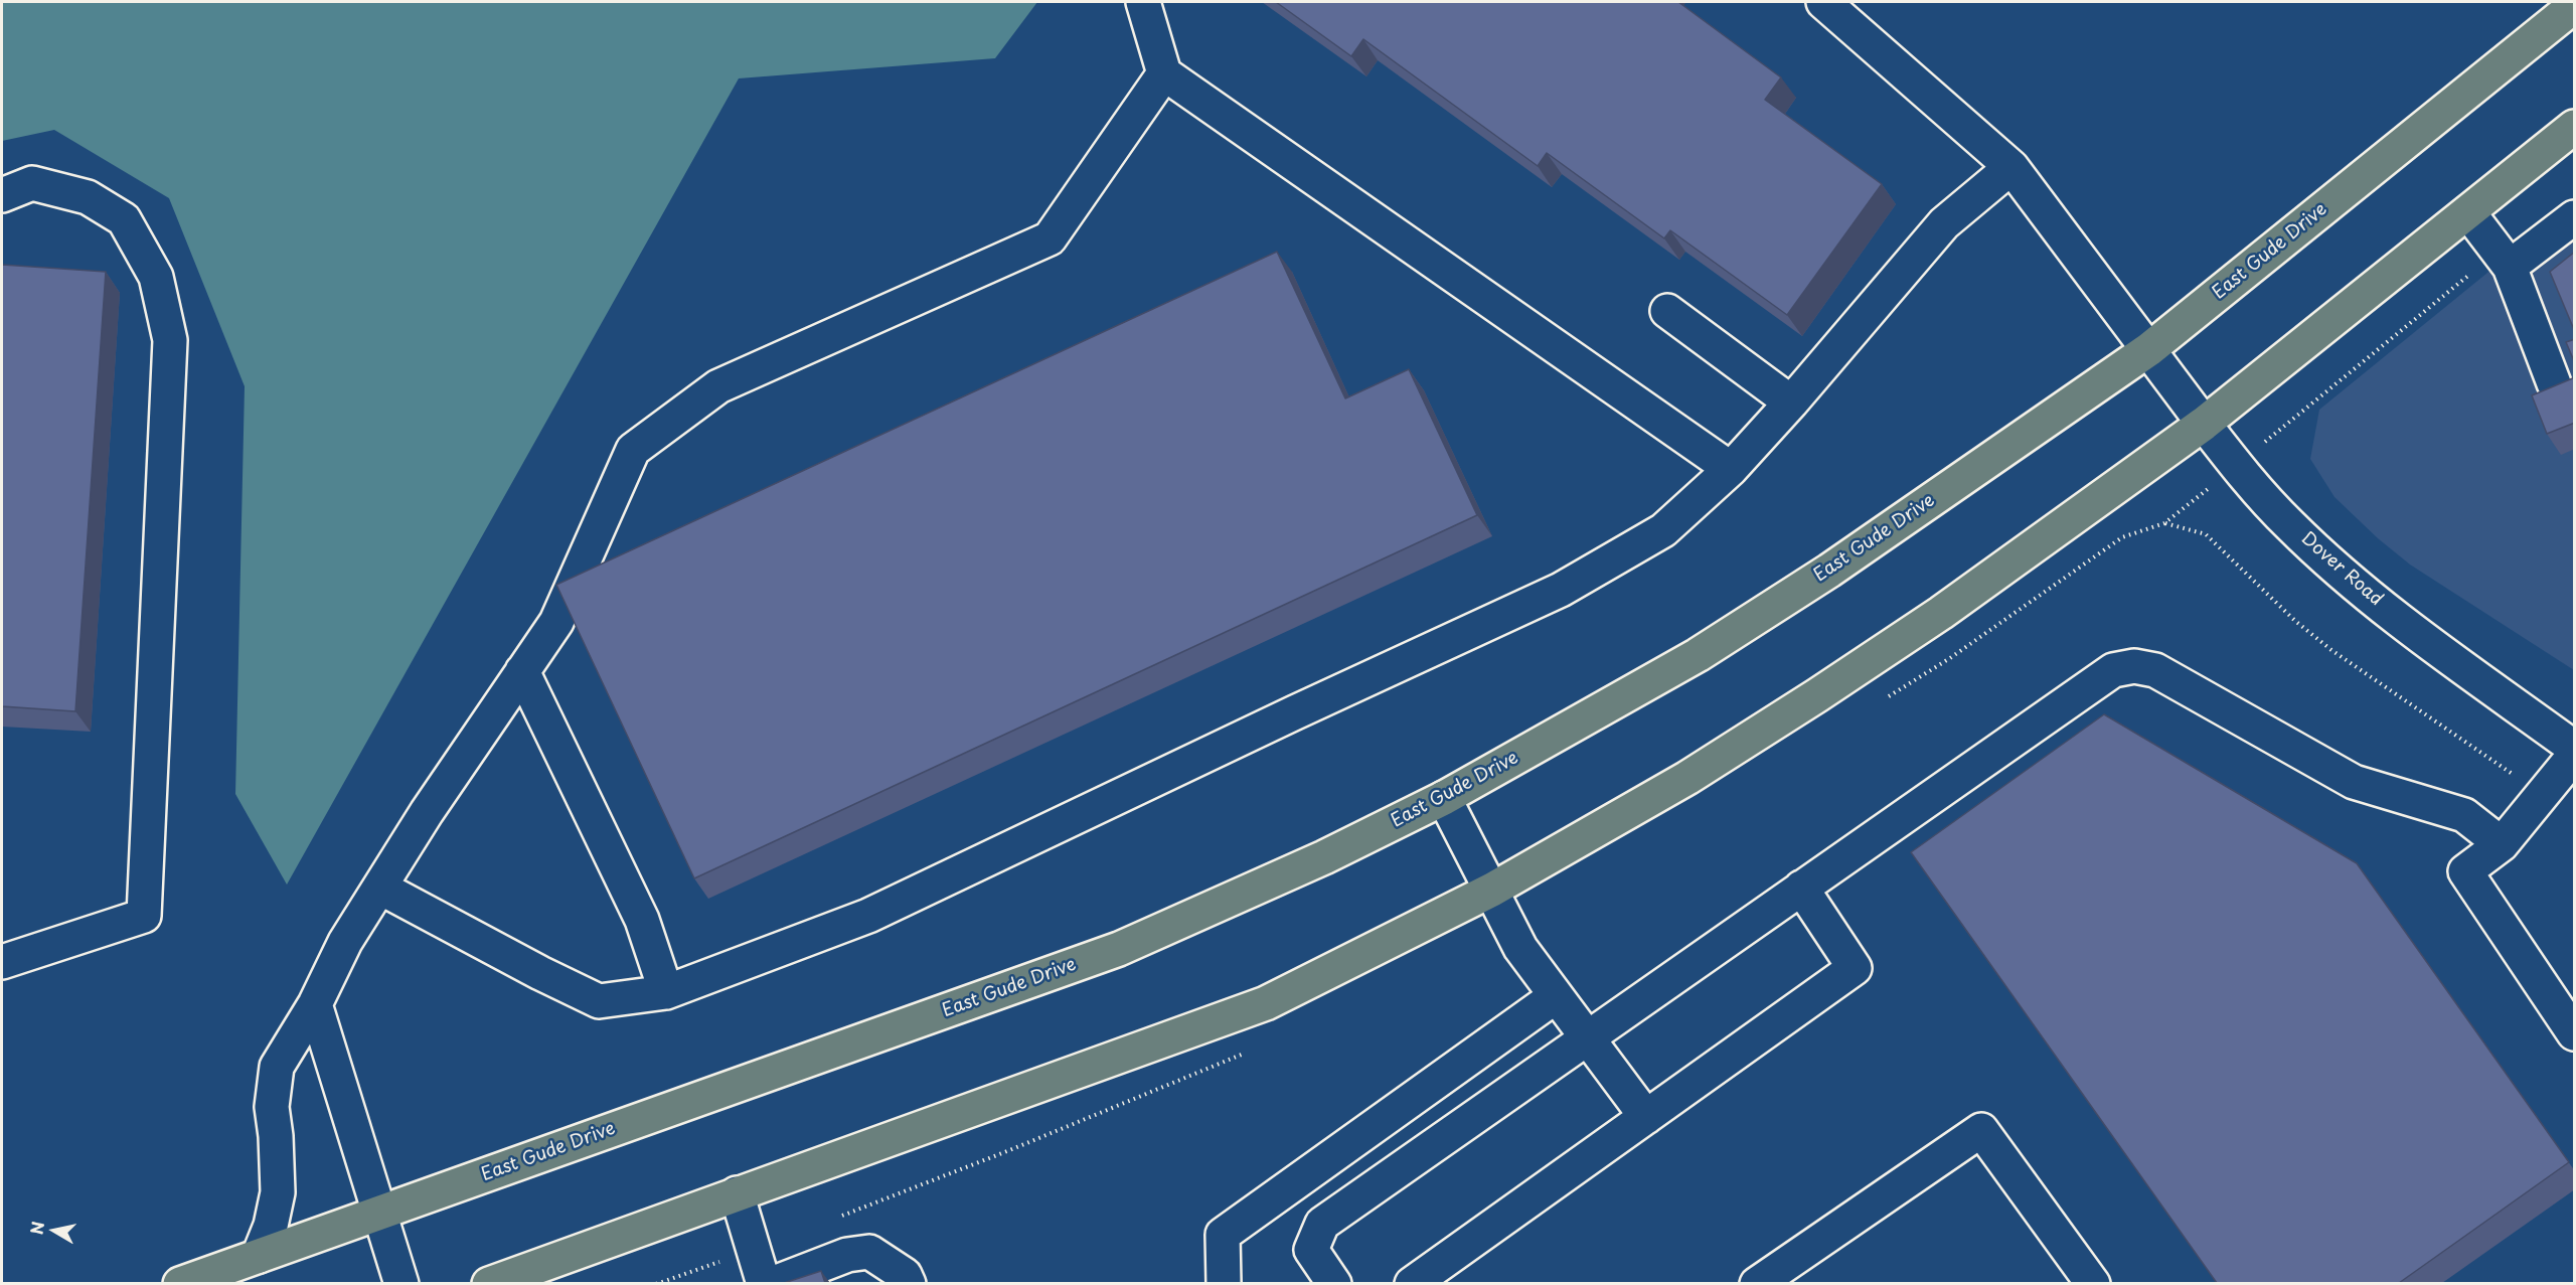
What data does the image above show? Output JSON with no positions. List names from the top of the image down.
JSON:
{
  "streets": {
    "main road": ["East Gude Drive"],
    "street": ["Dover Road"]
  },
  "crossings": [
    ["East Gude Drive", "Dover Road"]
  ],
  "north": "left"
}
